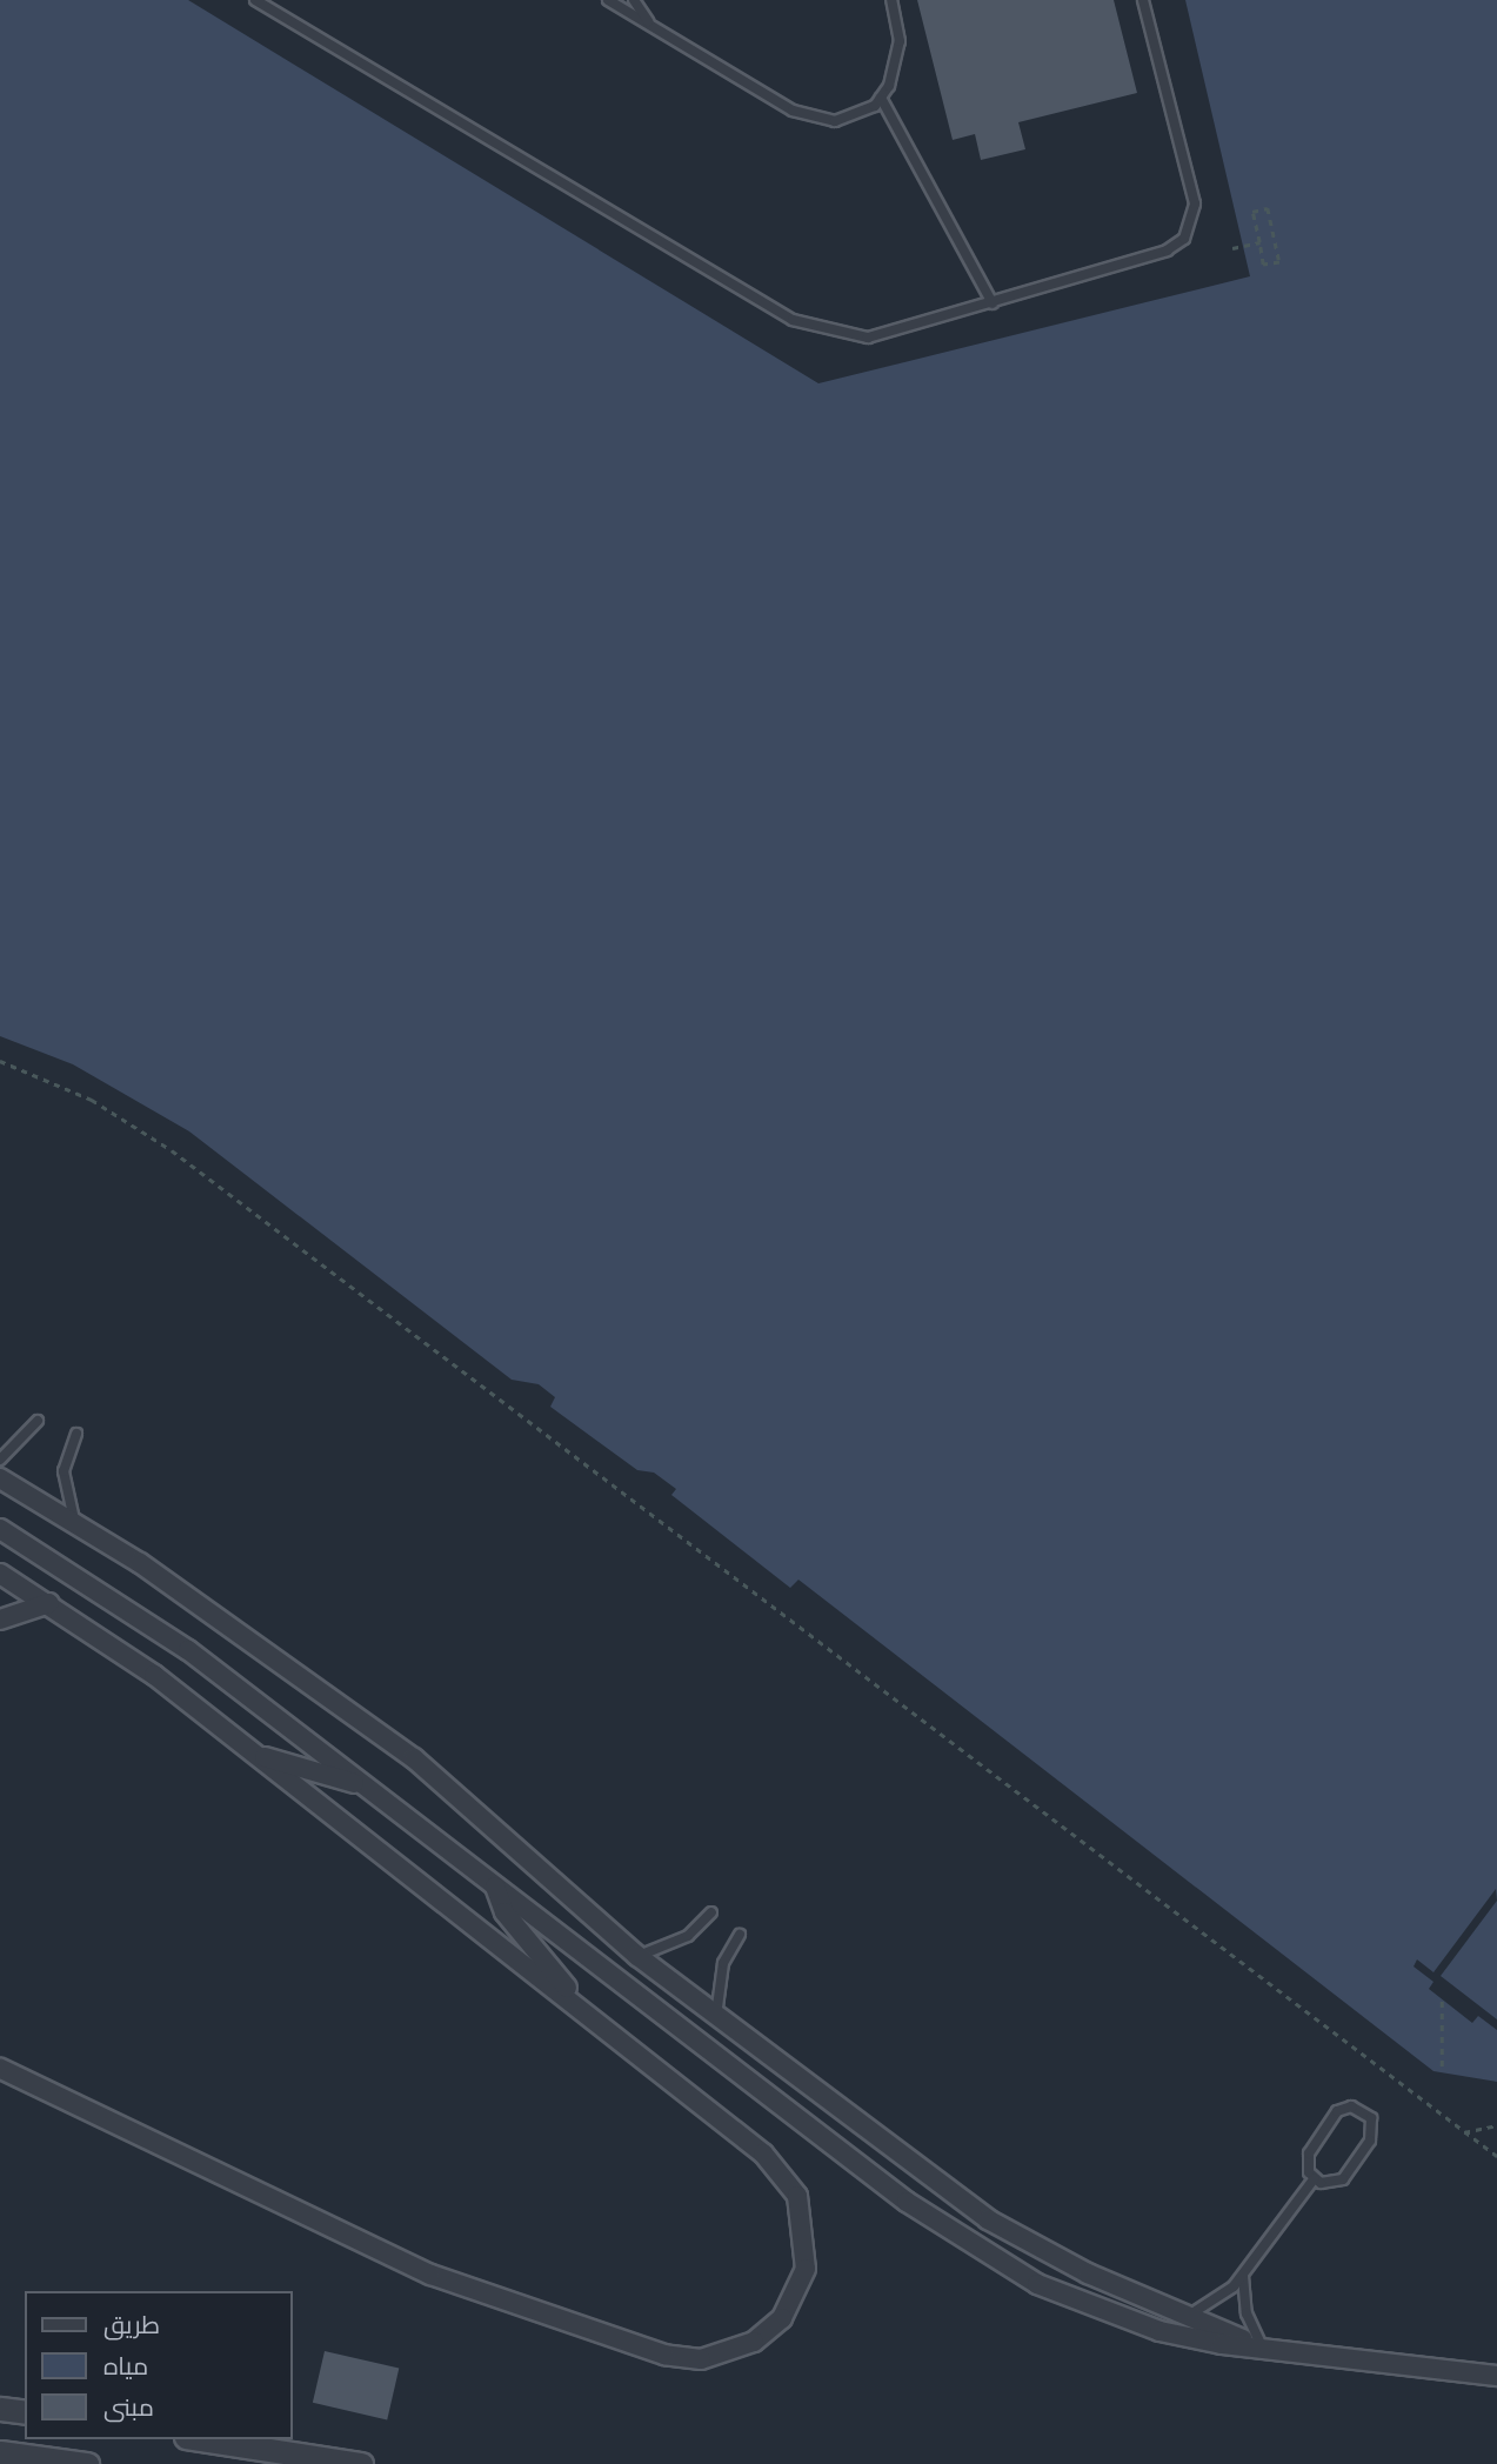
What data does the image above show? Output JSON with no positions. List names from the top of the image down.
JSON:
{
  "legend": ["طريق", "مياه", "مبنى"]
}
